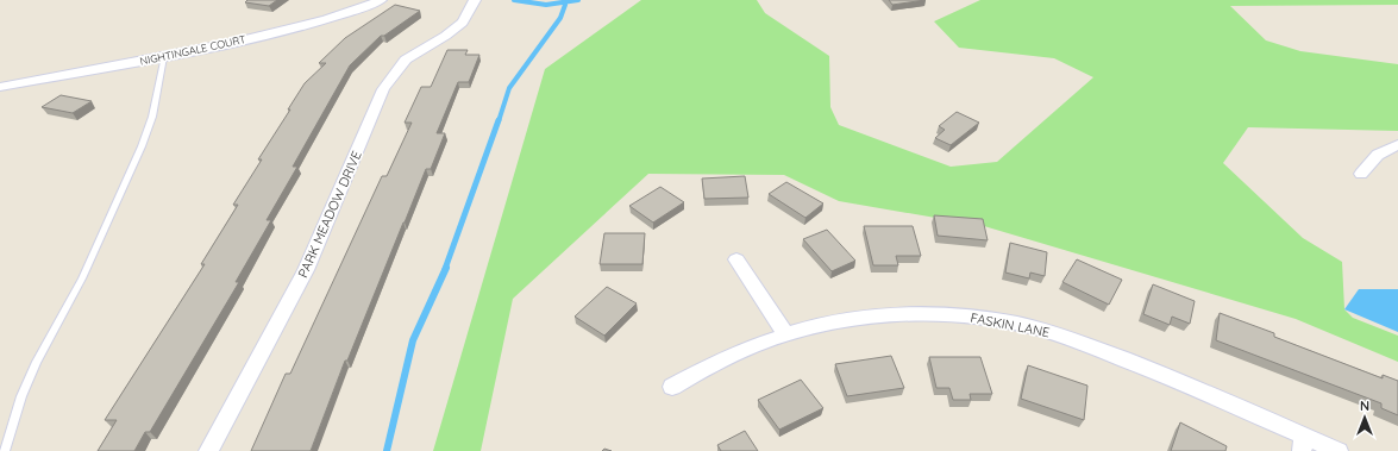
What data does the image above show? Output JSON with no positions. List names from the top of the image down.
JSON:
{
  "streets": {
    "street": ["NIGHTINGALE COURT", "PARK MEADOW DRIVE", "FASKIN LANE"]
  },
  "north": "top"
}
